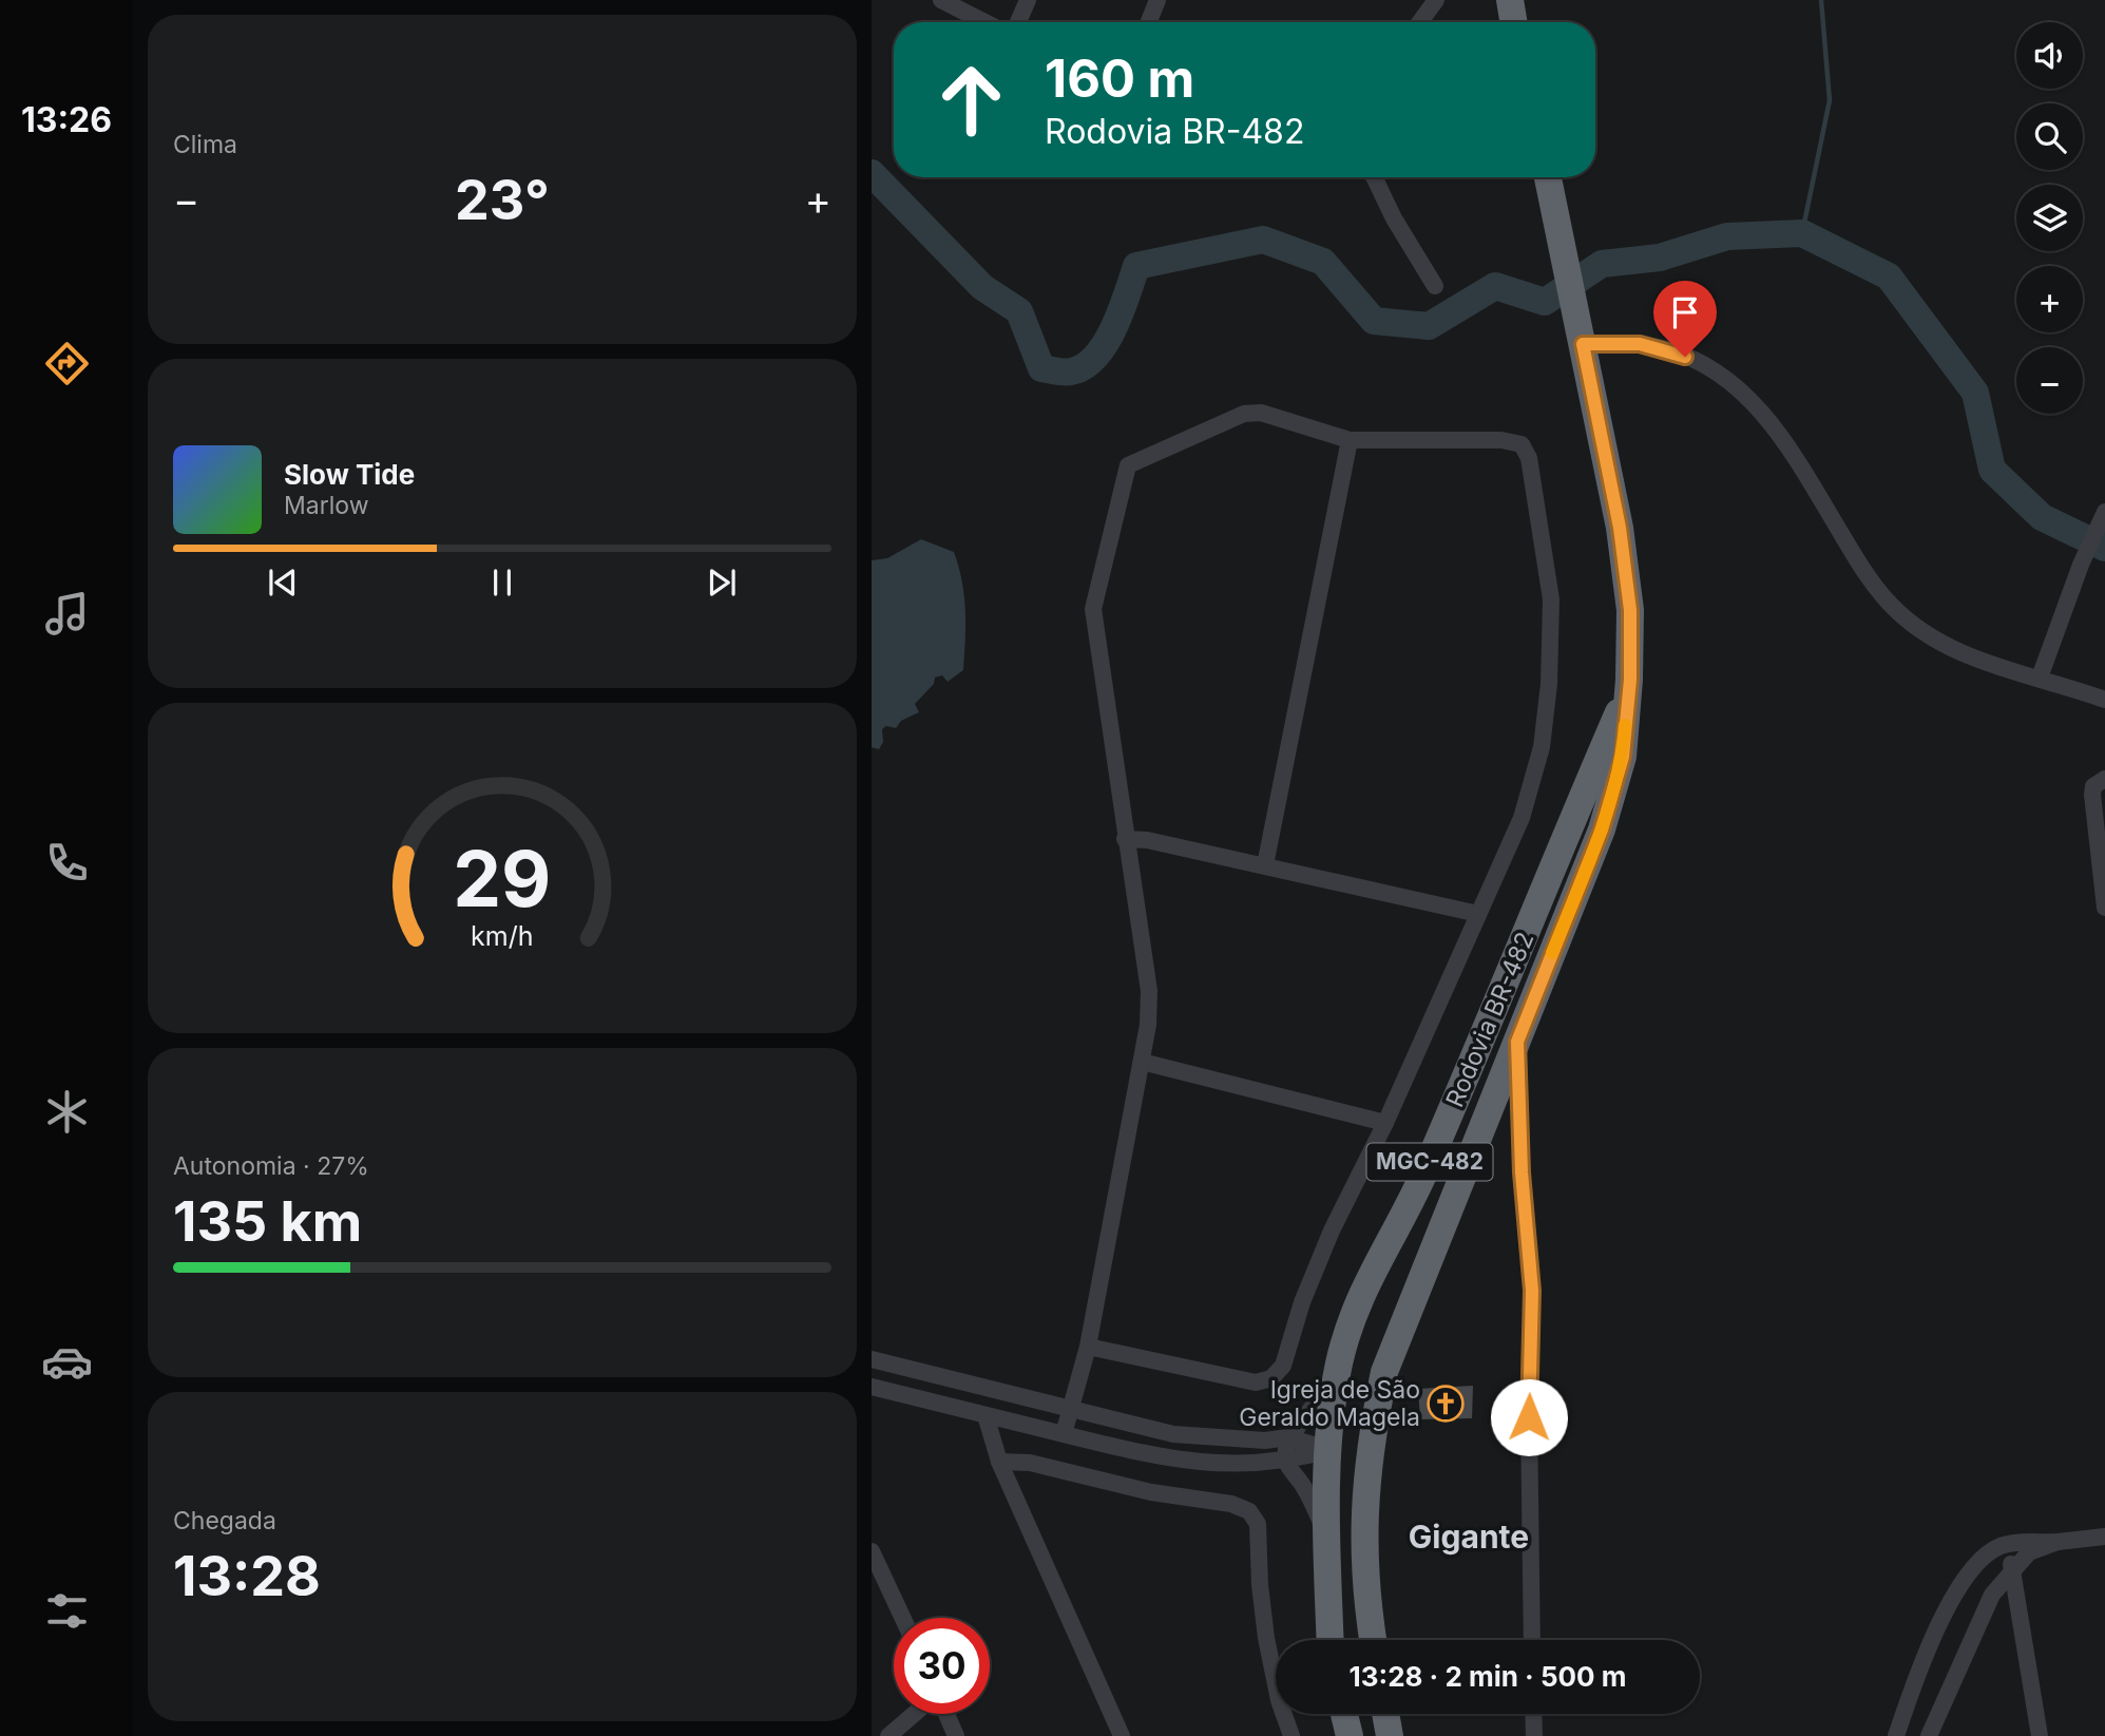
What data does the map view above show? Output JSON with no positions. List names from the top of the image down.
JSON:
{
  "streets": {
    "highway": ["Rodovia BR-482", "MGC-482"]
  },
  "districts": ["Gigante"],
  "places": {
    "church": ["Igreja de São Geraldo Magela"]
  },
  "page": {
    "tabs": "13:26",
    "tile": [
      "Clima",
      ["Autonomia · 27%", "135 km"],
      ["Chegada", "13:28"]
    ],
    "map_buttons": ["+", "−"],
    "turn": ["160 m", "Rodovia BR-482"],
    "heat": ["−", "23°", "+"],
    "song": ["Slow Tide", "Marlow"],
    "limit": "30",
    "trip": "13:28 · 2 min · 500 m",
    "gauge": ["29", "km/h"]
  }
}
